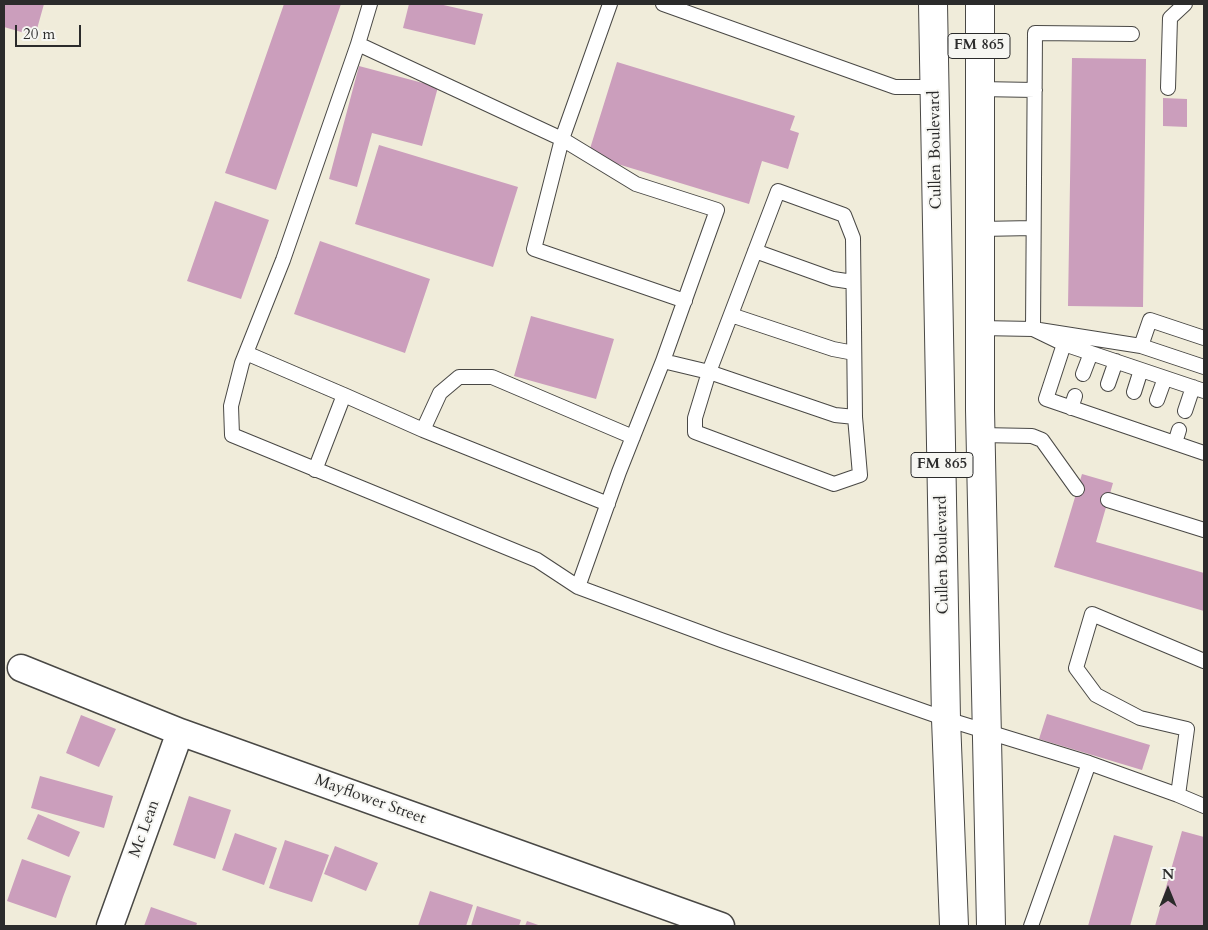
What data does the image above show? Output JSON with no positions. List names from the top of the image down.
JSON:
{
  "streets": {
    "main road": ["FM 865", "Cullen Boulevard"],
    "street": ["Mayflower Street", "Mc Lean"]
  },
  "crossings": [
    ["Mayflower Street", "Mc Lean"]
  ],
  "scale_bar": "20 m",
  "north": "top"
}
